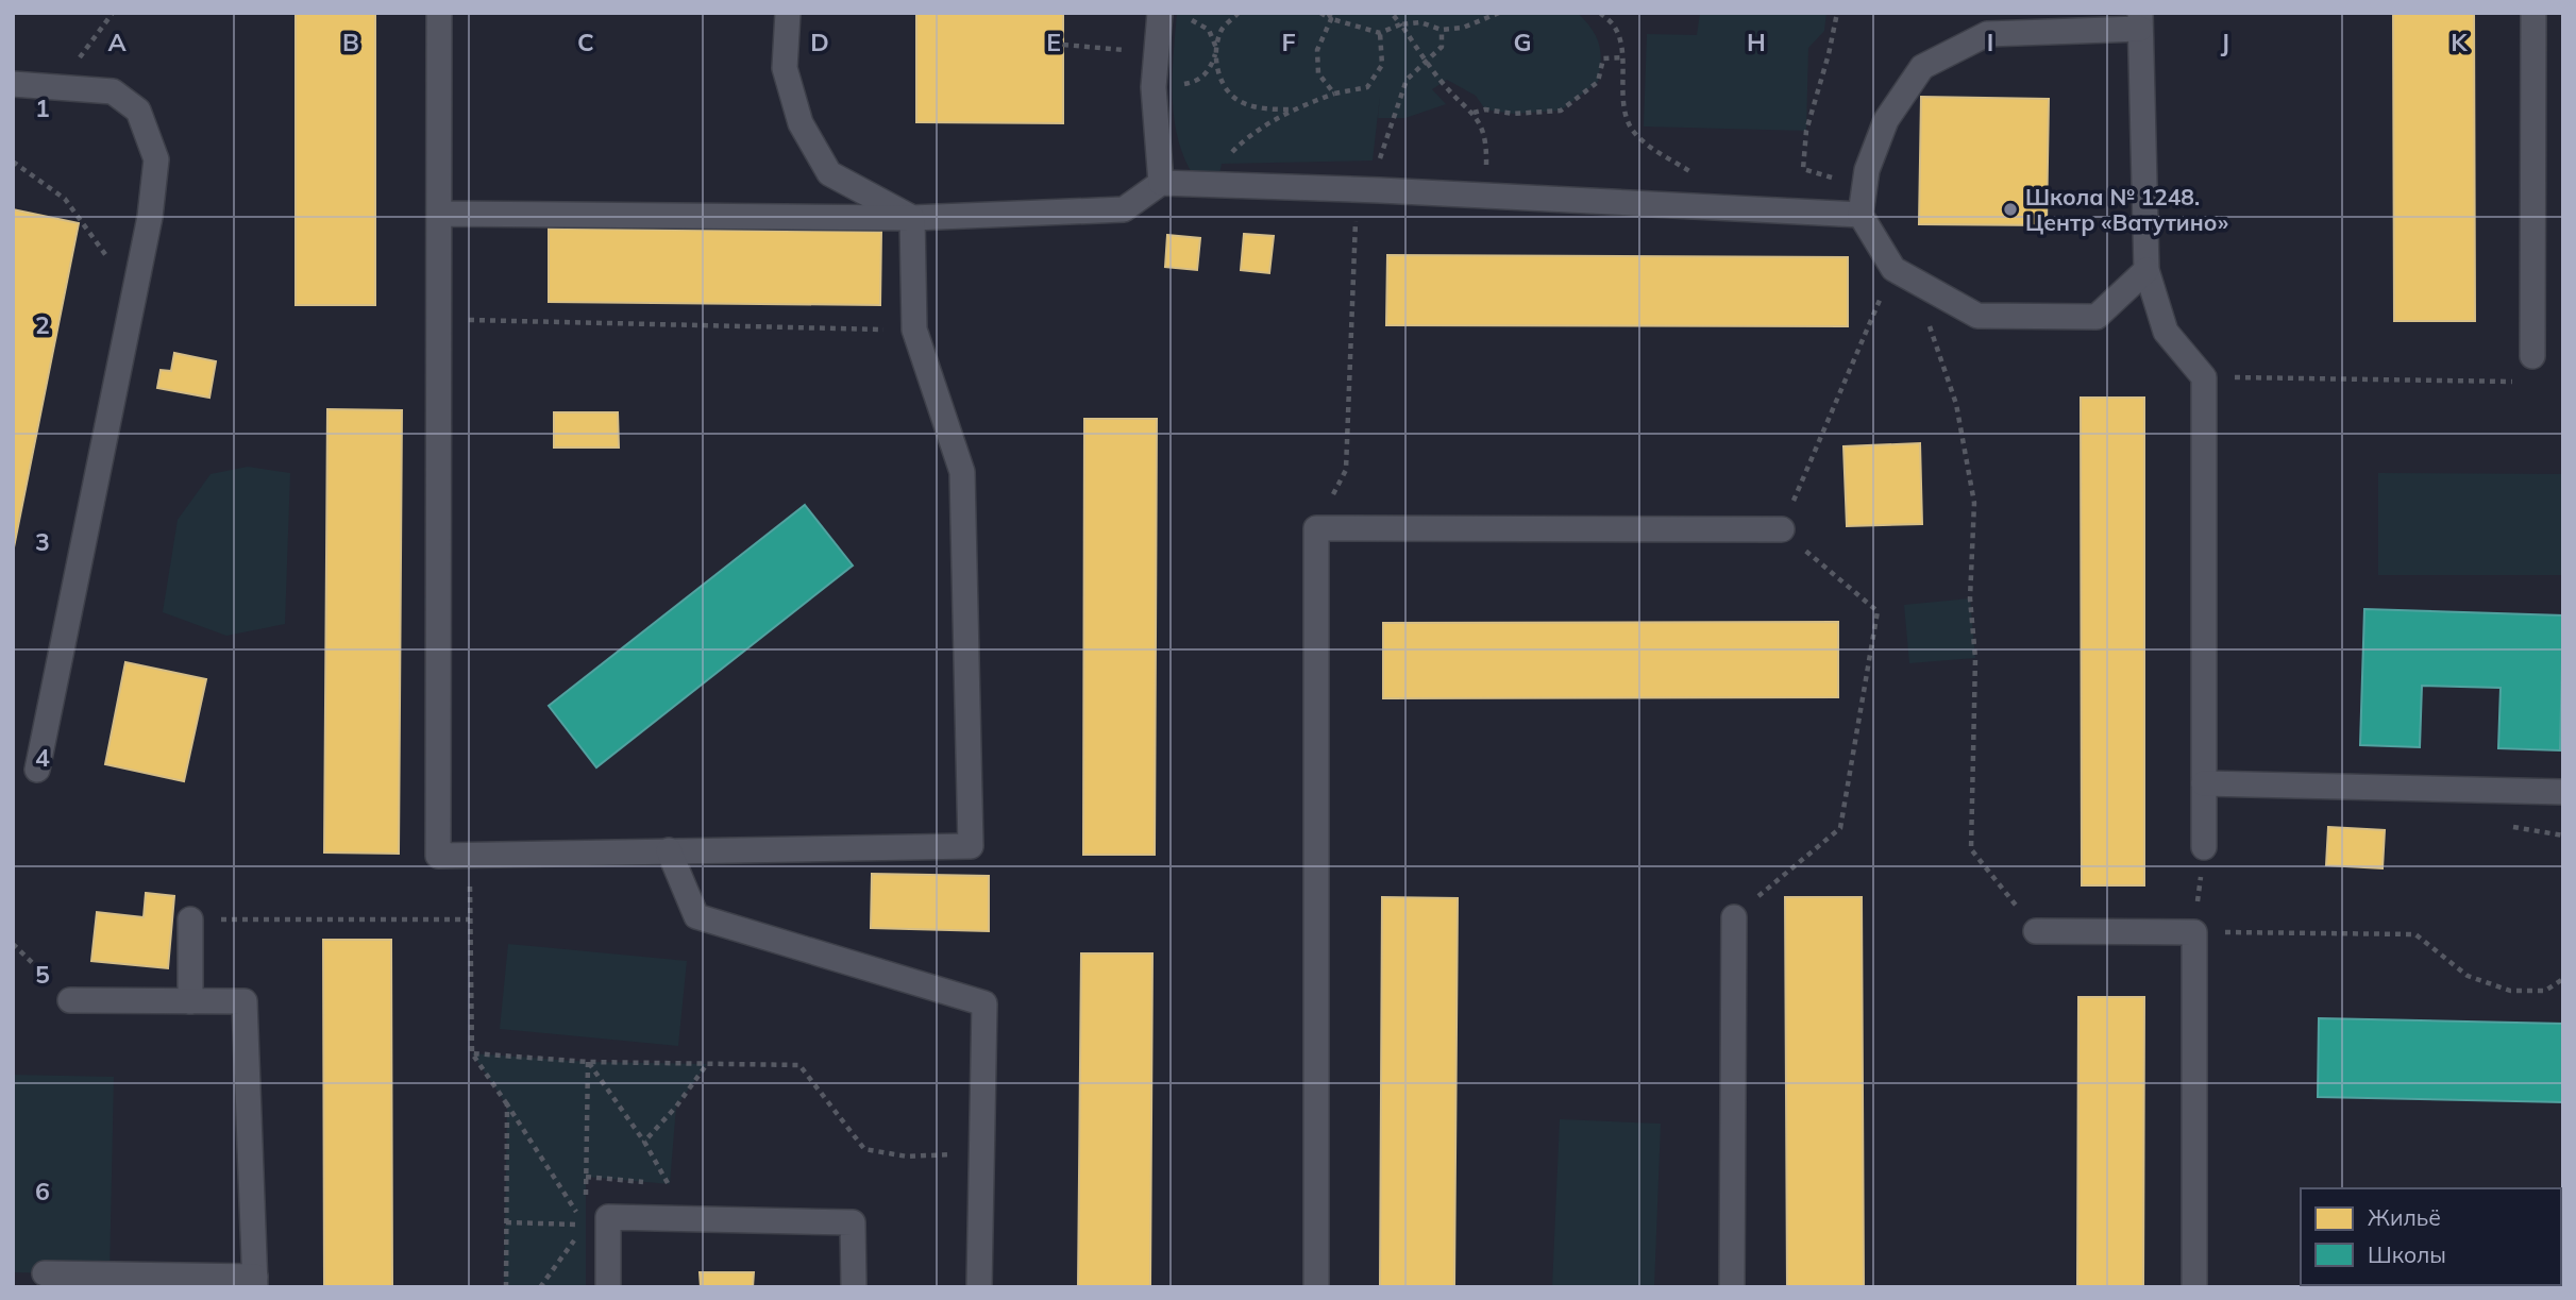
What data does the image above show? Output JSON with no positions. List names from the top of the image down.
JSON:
{
  "places": ["Школа № 1248. Центр «Ватутино»"],
  "legend": ["Жильё", "Школы"],
  "grid": {
    "columns": [
      "A",
      "B",
      "C",
      "D",
      "E",
      "F",
      "G",
      "H",
      "I",
      "J",
      "K"
    ],
    "rows": [
      "1",
      "2",
      "3",
      "4",
      "5",
      "6"
    ]
  }
}
